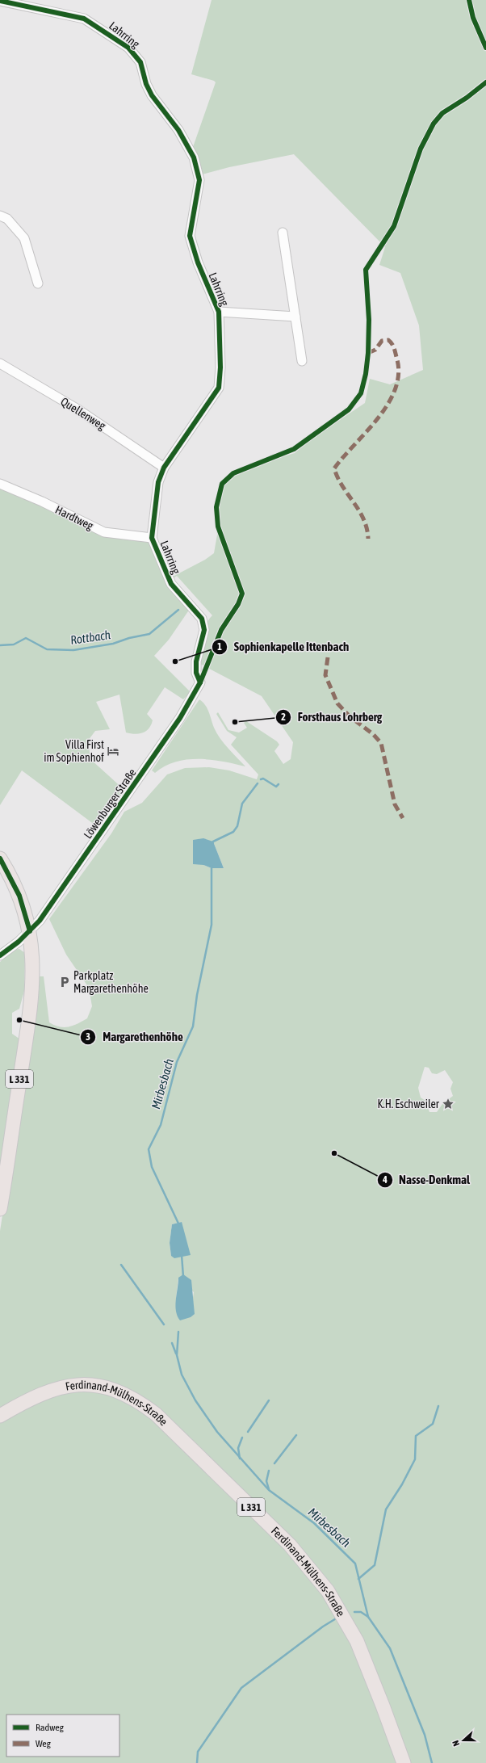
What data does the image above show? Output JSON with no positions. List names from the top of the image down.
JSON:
{
  "streets": {
    "main road": ["L 331", "Ferdinand-Mülhens-Straße"],
    "street": [
      "Lahrring",
      "Quellenweg",
      "Hardtweg",
      "Löwenburger Straße"
    ]
  },
  "crossings": [
    ["Lahrring", "Quellenweg"],
    ["Lahrring", "Hardtweg"],
    ["Lahrring", "Löwenburger Straße"],
    ["Löwenburger Straße", "L 331"]
  ],
  "water": ["Rottbach", "Mirbesbach"],
  "places": {
    "other": [
      "Sophienkapelle Ittenbach",
      "Forsthaus Lohrberg",
      "Margarethenhöhe",
      "Nasse-Denkmal"
    ],
    "hotel": ["Villa First im Sophienhof"],
    "parking": ["Parkplatz Margarethenhöhe"],
    "place": ["K.H. Eschweiler"]
  },
  "legend": ["Radweg", "Weg"],
  "north": "left"
}
